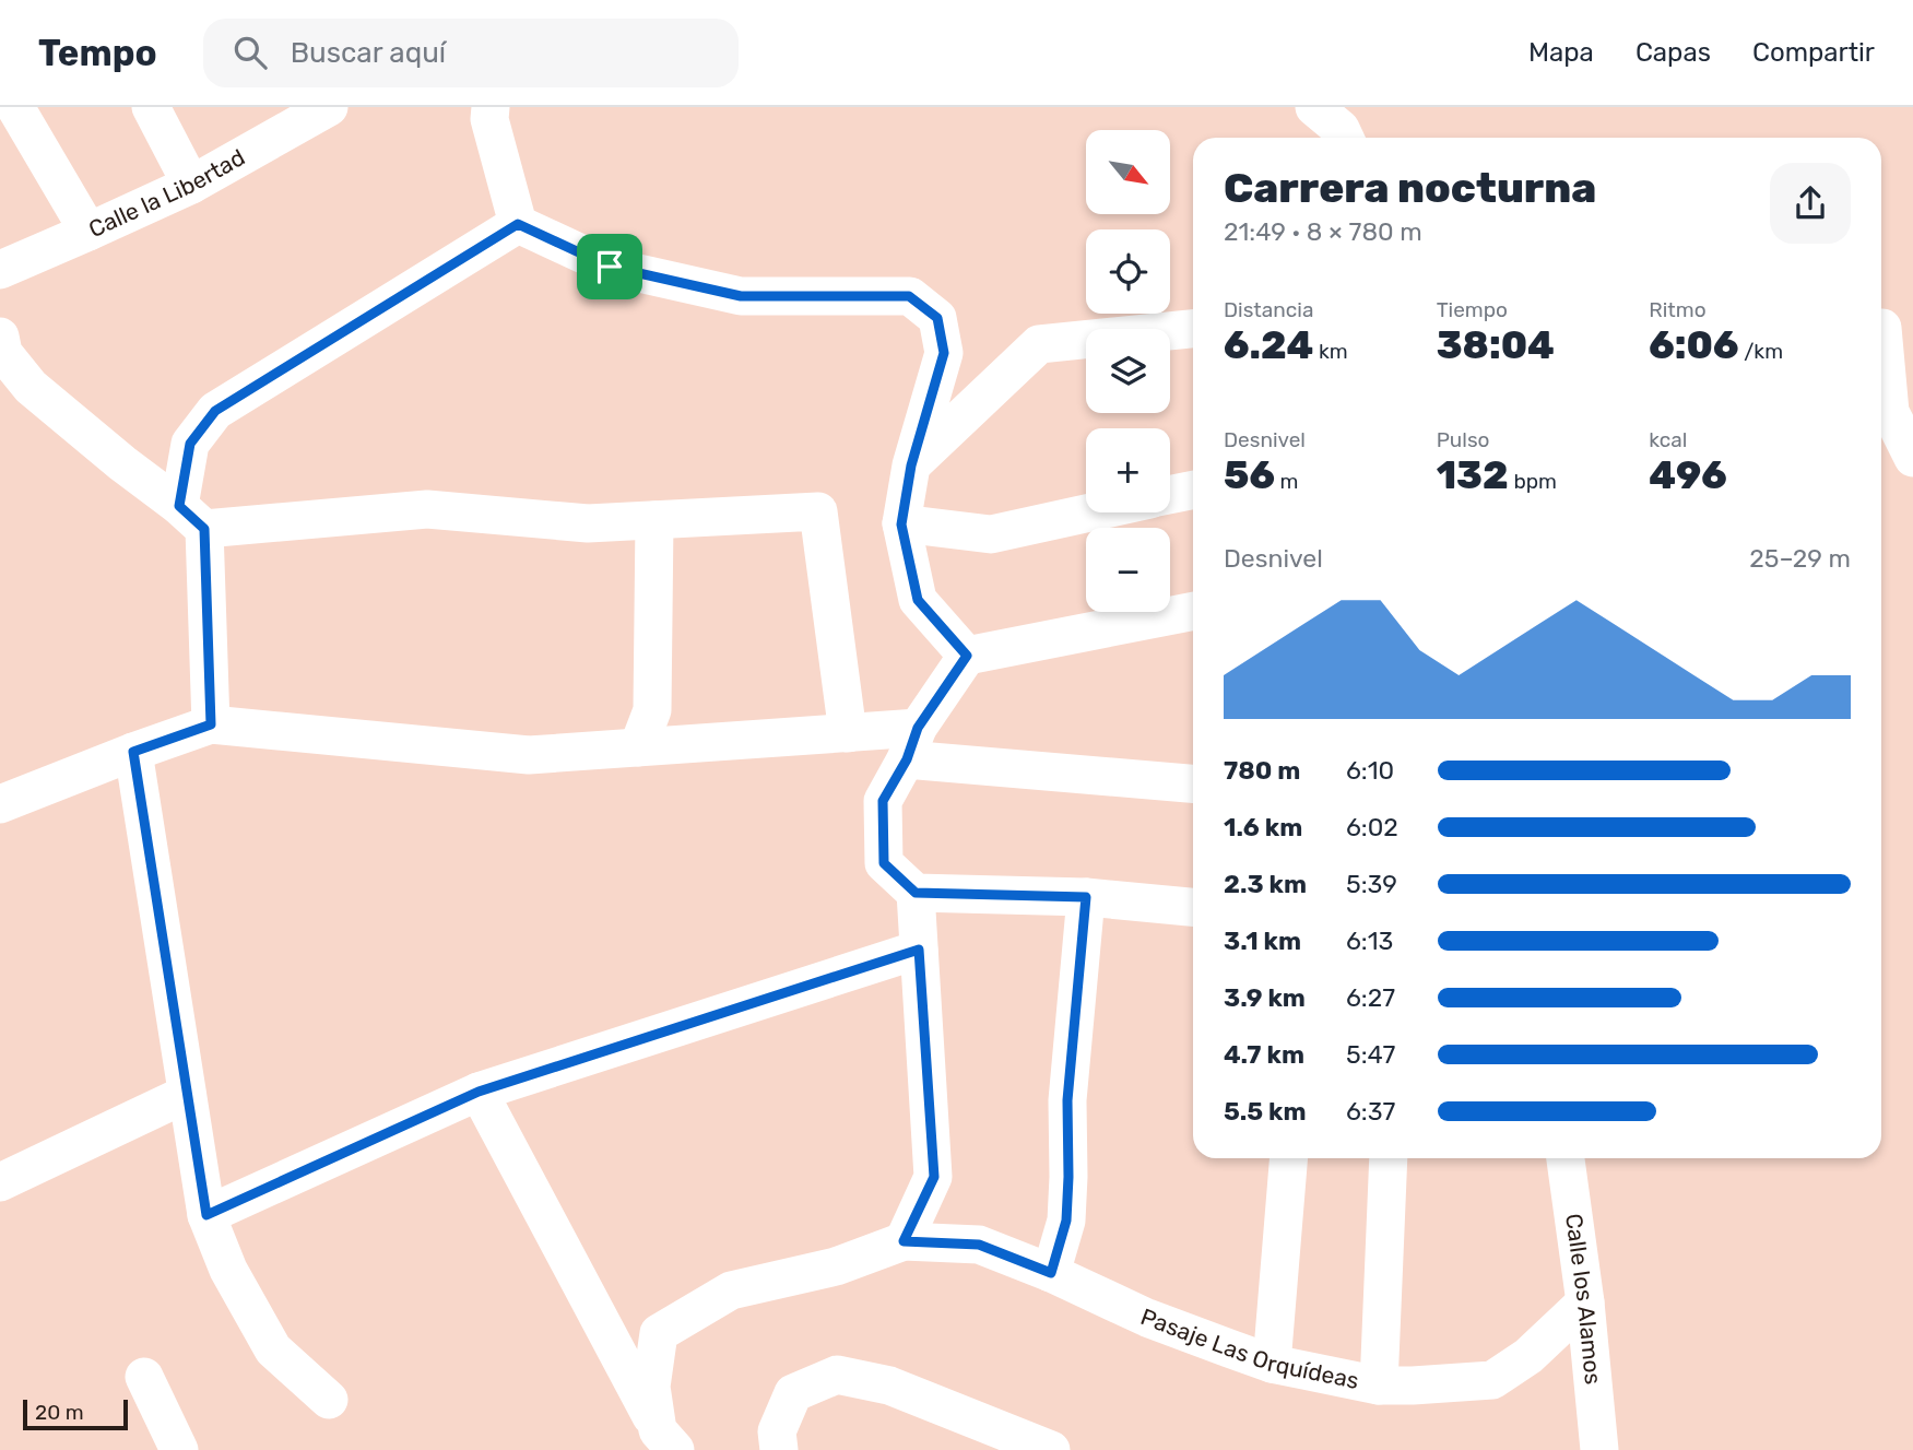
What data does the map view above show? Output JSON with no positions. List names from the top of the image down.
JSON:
{
  "streets": {
    "street": ["Calle la Libertad", "Calle los Alamos", "Pasaje Las Orquídeas"]
  },
  "crossings": [
    ["Calle los Alamos", "Pasaje Las Orquídeas"]
  ],
  "scale_bar": "20 m",
  "north": "bottom right",
  "page": {
    "header": "Tempo",
    "search": "Buscar aquí",
    "nav": ["Mapa", "Capas", "Compartir"],
    "map_buttons": ["+", "−"],
    "heading": ["Carrera nocturna", "21:49 · 8 × 780 m"],
    "stats": [
      ["Distancia", "6.24 km"],
      ["Tiempo", "38:04"],
      ["Ritmo", "6:06 /km"],
      ["Desnivel", "56 m"],
      ["Pulso", "132 bpm"],
      ["kcal", "496"]
    ],
    "chart": ["Desnivel", "25–29 m"],
    "list": [
      {
        "name": "780 m",
        "note": "6:10"
      },
      {
        "name": "1.6 km",
        "note": "6:02"
      },
      {
        "name": "2.3 km",
        "note": "5:39"
      },
      {
        "name": "3.1 km",
        "note": "6:13"
      },
      {
        "name": "3.9 km",
        "note": "6:27"
      },
      {
        "name": "4.7 km",
        "note": "5:47"
      },
      {
        "name": "5.5 km",
        "note": "6:37"
      }
    ],
    "scale": "20 m"
  }
}
